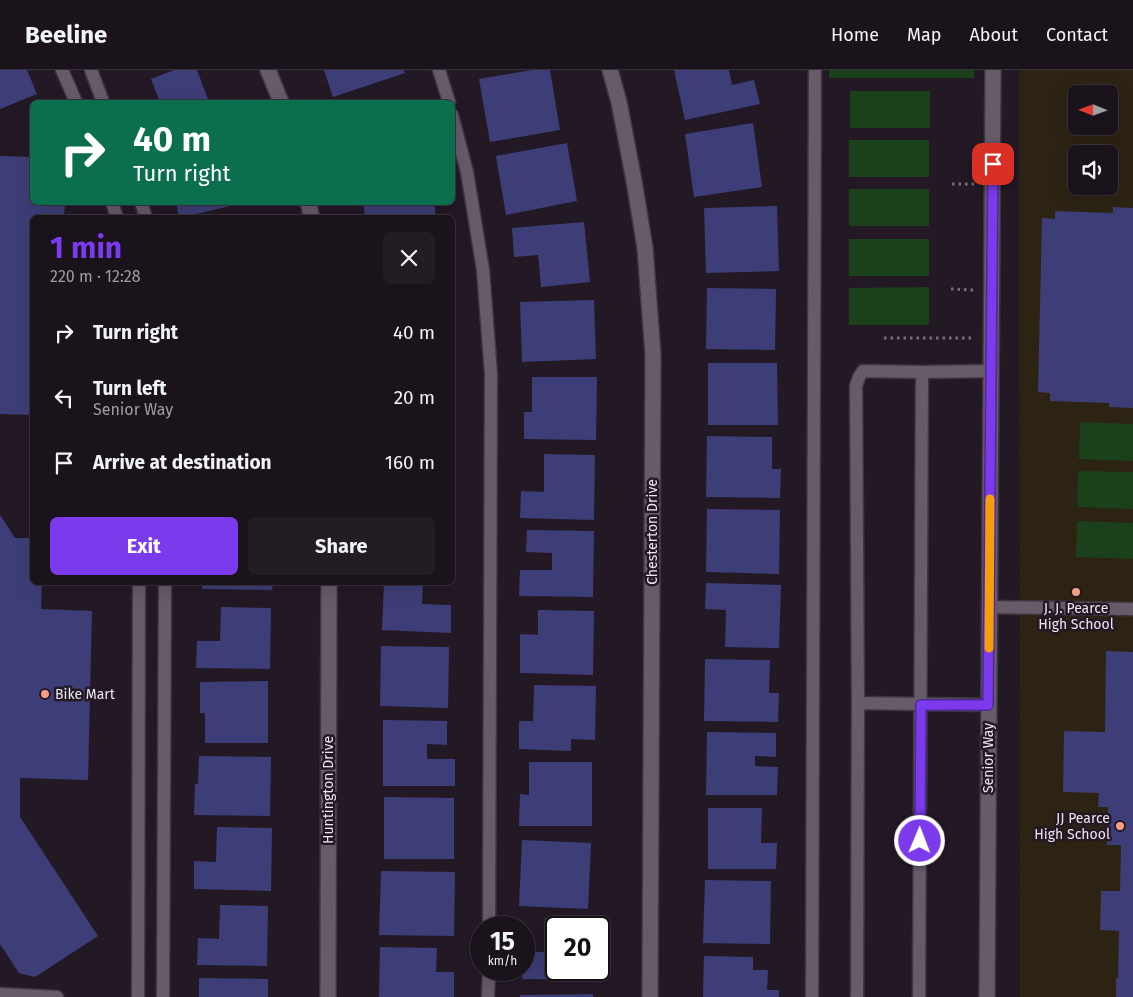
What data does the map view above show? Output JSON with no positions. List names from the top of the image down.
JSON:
{
  "streets": {
    "street": ["Chesterton Drive", "Senior Way", "Huntington Drive"]
  },
  "places": ["J. J. Pearce High School", "Bike Mart", "JJ Pearce High School"],
  "north": "left",
  "page": {
    "header": "Beeline",
    "nav": [
      "Home",
      "Map",
      "About",
      "Contact"
    ],
    "turn": ["40 m", "Turn right"],
    "heading": ["1 min", "220 m · 12:28"],
    "list": [
      {
        "name": "Turn right",
        "value": "40 m"
      },
      {
        "name": "Turn left",
        "note": "Senior Way",
        "value": "20 m"
      },
      {
        "name": "Arrive at destination",
        "value": "160 m"
      }
    ],
    "buttons": ["Exit", "Share"],
    "speed": "15 km/h",
    "limit": "20"
  }
}
